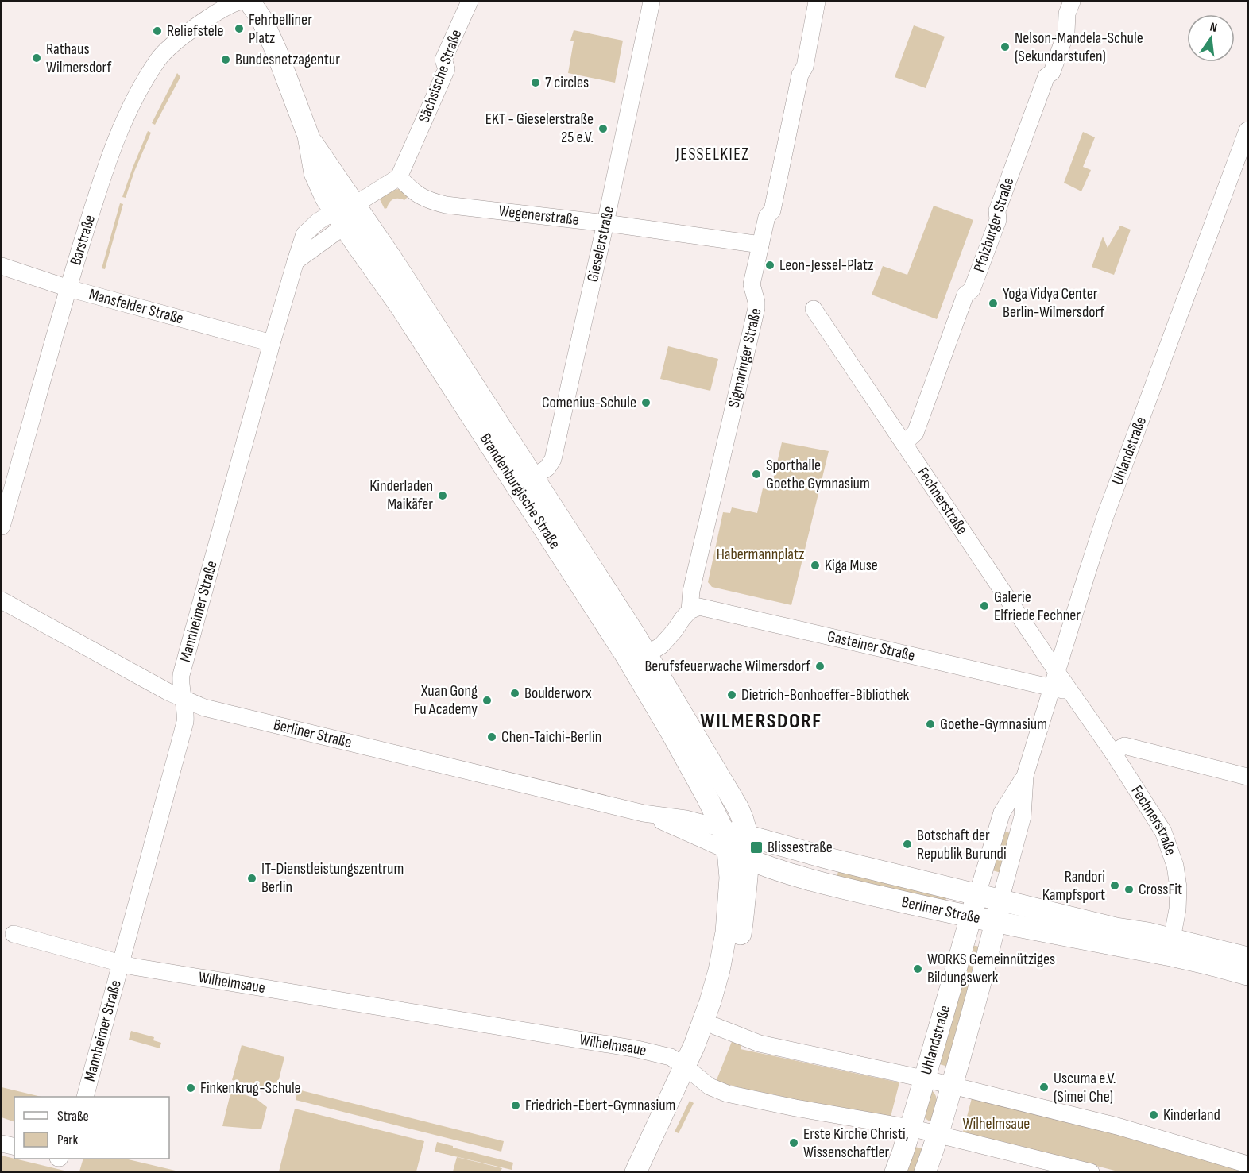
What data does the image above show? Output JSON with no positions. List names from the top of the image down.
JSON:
{
  "streets": {
    "main road": ["Uhlandstraße", "Brandenburgische Straße", "Berliner Straße"],
    "street": [
      "Sächsische Straße",
      "Wegenerstraße",
      "Pfalzburger Straße",
      "Barstraße",
      "Gieselerstraße",
      "Mansfelder Straße",
      "Sigmaringer Straße",
      "Fechnerstraße",
      "Mannheimer Straße",
      "Gasteiner Straße",
      "Wilhelmsaue"
    ]
  },
  "crossings": [
    ["Sächsische Straße", "Wegenerstraße"],
    ["Wegenerstraße", "Gieselerstraße"],
    ["Wegenerstraße", "Sigmaringer Straße"],
    ["Pfalzburger Straße", "Fechnerstraße"],
    ["Barstraße", "Mansfelder Straße"],
    ["Gieselerstraße", "Brandenburgische Straße"],
    ["Mansfelder Straße", "Mannheimer Straße"],
    ["Sigmaringer Straße", "Gasteiner Straße"],
    ["Uhlandstraße", "Fechnerstraße"],
    ["Uhlandstraße", "Gasteiner Straße"],
    ["Uhlandstraße", "Berliner Straße"],
    ["Uhlandstraße", "Wilhelmsaue"],
    ["Brandenburgische Straße", "Mannheimer Straße"],
    ["Brandenburgische Straße", "Berliner Straße"],
    ["Fechnerstraße", "Gasteiner Straße"],
    ["Fechnerstraße", "Berliner Straße"],
    ["Mannheimer Straße", "Berliner Straße"],
    ["Mannheimer Straße", "Wilhelmsaue"]
  ],
  "districts": ["JESSELKIEZ", "WILMERSDORF"],
  "parks": ["Habermannplatz", "Wilhelmsaue"],
  "places": {
    "other": [
      "Fehrbelliner Platz",
      "Reliefstele",
      "Nelson-Mandela-Schule (Sekundarstufen)",
      "Rathaus Wilmersdorf",
      "Bundesnetzagentur",
      "7 circles",
      "EKT - Gieselerstraße 25 e.V.",
      "Leon-Jessel-Platz",
      "Yoga Vidya Center Berlin-Wilmersdorf",
      "Comenius-Schule",
      "Sporthalle Goethe Gymnasium",
      "Kinderladen Maikäfer",
      "Kiga Muse",
      "Galerie Elfriede Fechner",
      "Berufsfeuerwache Wilmersdorf",
      "Boulderworx",
      "Dietrich-Bonhoeffer-Bibliothek",
      "Xuan Gong Fu Academy",
      "Goethe-Gymnasium",
      "Chen-Taichi-Berlin",
      "Botschaft der Republik Burundi",
      "IT-Dienstleistungszentrum Berlin",
      "Randori Kampfsport",
      "CrossFit",
      "WORKS Gemeinnütziges Bildungswerk",
      "Uscuma e.V. (Simei Che)",
      "Finkenkrug-Schule",
      "Friedrich-Ebert-Gymnasium",
      "Kinderland",
      "Erste Kirche Christi, Wissenschaftler"
    ],
    "transit": ["Blissestraße"]
  },
  "legend": ["Straße", "Park"],
  "north": "top"
}
